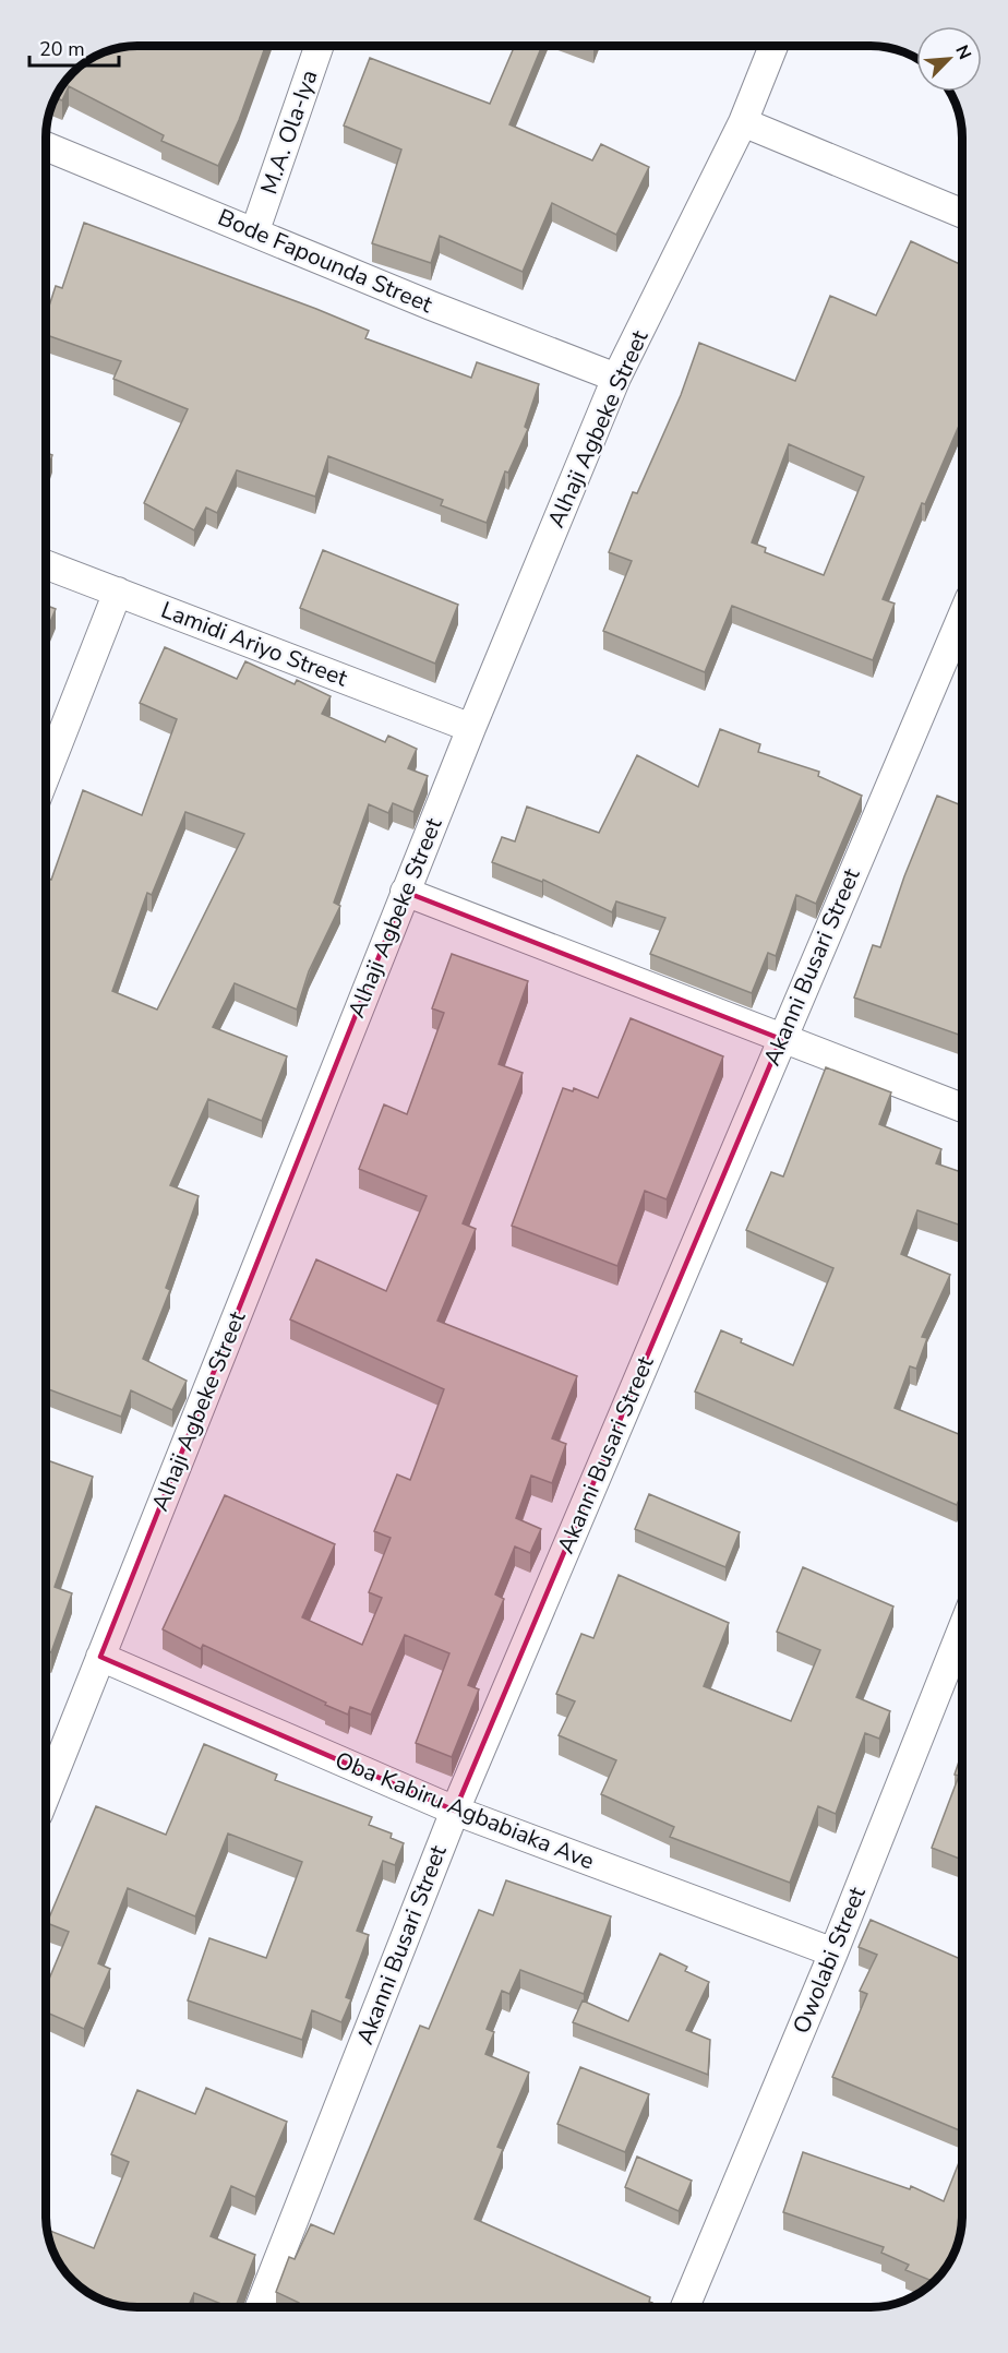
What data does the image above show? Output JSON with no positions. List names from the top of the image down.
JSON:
{
  "streets": {
    "street": [
      "M.A. Ola-Iya",
      "Bode Fapounda Street",
      "Alhaji Agbeke Street",
      "Lamidi Ariyo Street",
      "Akanni Busari Street",
      "Oba Kabiru Agbabiaka Ave",
      "Owolabi Street"
    ]
  },
  "crossings": [
    ["M.A. Ola-Iya", "Bode Fapounda Street"],
    ["Bode Fapounda Street", "Alhaji Agbeke Street"],
    ["Alhaji Agbeke Street", "Lamidi Ariyo Street"],
    ["Alhaji Agbeke Street", "Oba Kabiru Agbabiaka Ave"],
    ["Akanni Busari Street", "Oba Kabiru Agbabiaka Ave"],
    ["Oba Kabiru Agbabiaka Ave", "Owolabi Street"]
  ],
  "scale_bar": "20 m",
  "north": "top right"
}
